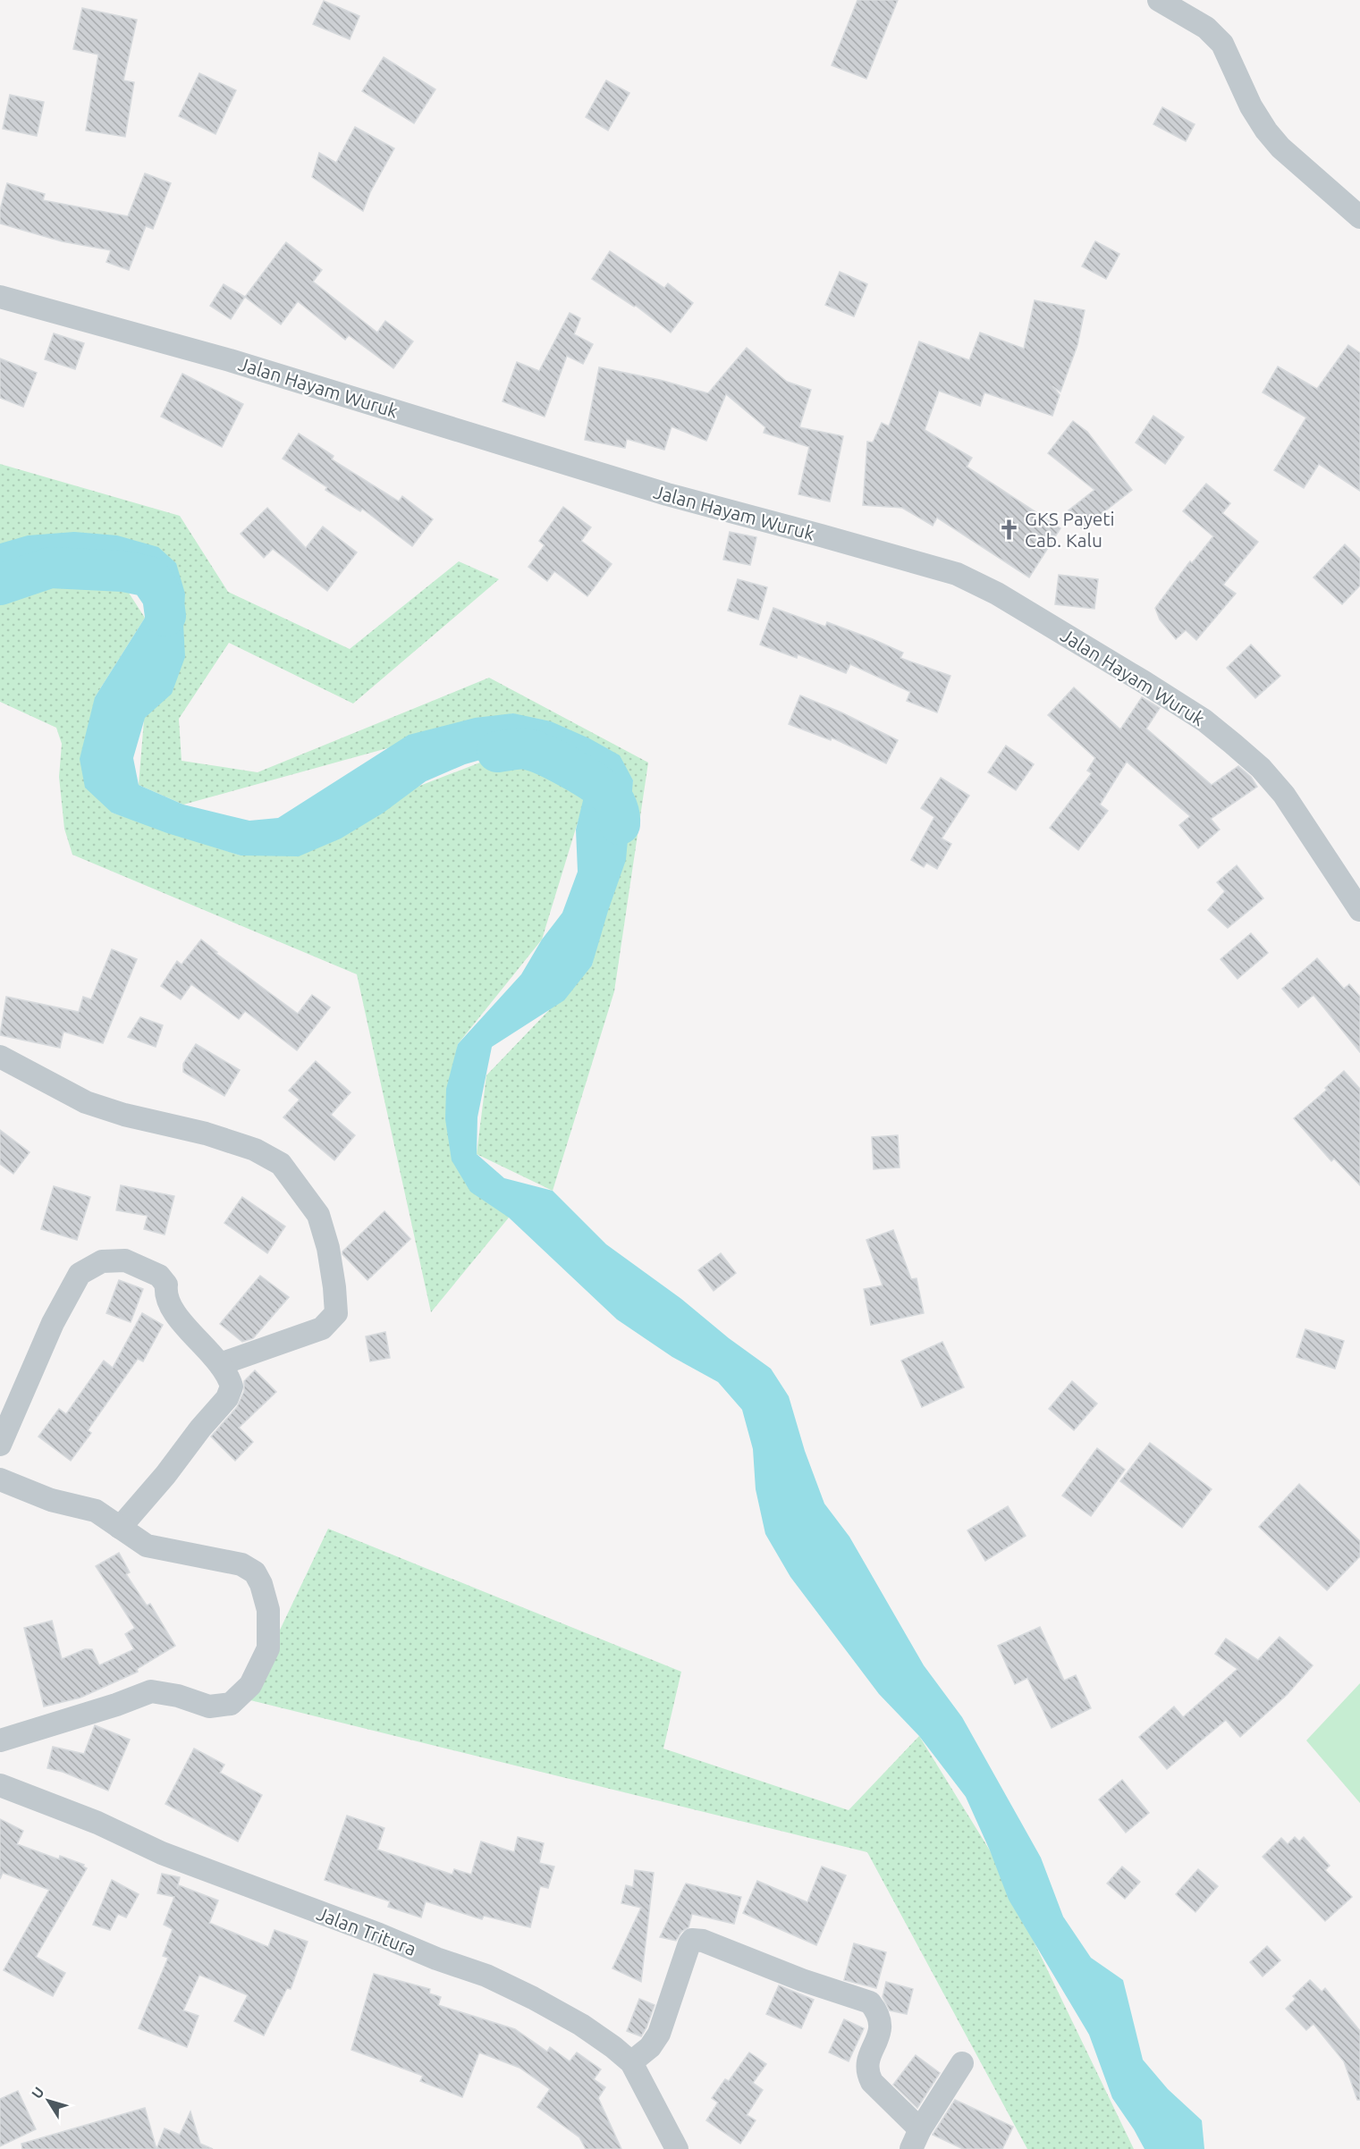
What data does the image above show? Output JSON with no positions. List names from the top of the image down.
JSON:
{
  "streets": {
    "street": ["Jalan Hayam Wuruk", "Jalan Tritura"]
  },
  "places": {
    "church": ["GKS Payeti Cab. Kalu"]
  },
  "north": "top left"
}
